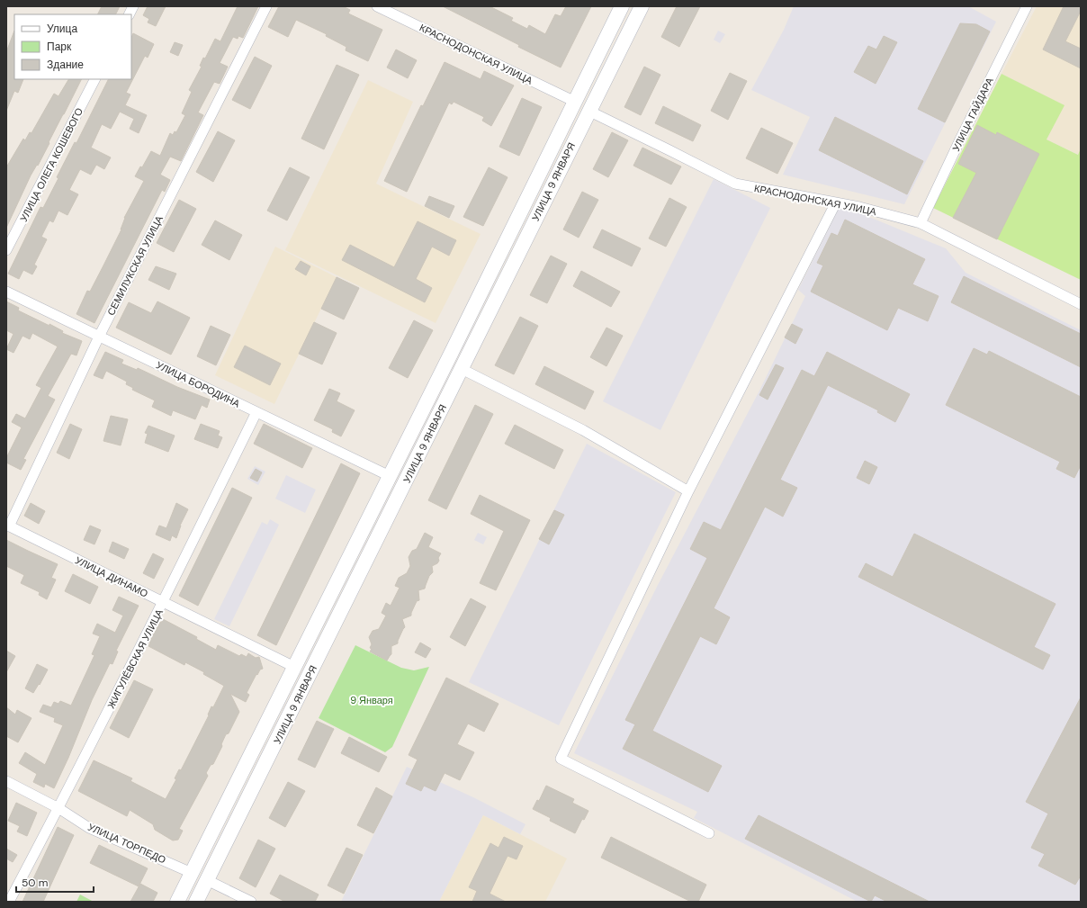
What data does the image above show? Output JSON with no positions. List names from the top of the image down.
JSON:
{
  "streets": {
    "main road": ["УЛИЦА 9 ЯНВАРЯ"],
    "street": [
      "КРАСНОДОНСКАЯ УЛИЦА",
      "УЛИЦА ГАЙДАРА",
      "УЛИЦА ОЛЕГА КОШЕВОГО",
      "СЕМИЛУКСКАЯ УЛИЦА",
      "УЛИЦА БОРОДИНА",
      "УЛИЦА ДИНАМО",
      "ЖИГУЛЁВСКАЯ УЛИЦА",
      "УЛИЦА ТОРПЕДО"
    ]
  },
  "crossings": [
    ["КРАСНОДОНСКАЯ УЛИЦА", "УЛИЦА ГАЙДАРА"],
    ["КРАСНОДОНСКАЯ УЛИЦА", "УЛИЦА 9 ЯНВАРЯ"],
    ["УЛИЦА 9 ЯНВАРЯ", "УЛИЦА БОРОДИНА"],
    ["УЛИЦА 9 ЯНВАРЯ", "УЛИЦА ДИНАМО"],
    ["УЛИЦА 9 ЯНВАРЯ", "УЛИЦА ТОРПЕДО"],
    ["СЕМИЛУКСКАЯ УЛИЦА", "УЛИЦА БОРОДИНА"],
    ["СЕМИЛУКСКАЯ УЛИЦА", "УЛИЦА ДИНАМО"],
    ["УЛИЦА БОРОДИНА", "ЖИГУЛЁВСКАЯ УЛИЦА"],
    ["УЛИЦА ДИНАМО", "ЖИГУЛЁВСКАЯ УЛИЦА"],
    ["ЖИГУЛЁВСКАЯ УЛИЦА", "УЛИЦА ТОРПЕДО"]
  ],
  "parks": ["9 Января"],
  "legend": ["Улица", "Парк", "Здание"],
  "scale_bar": "50 m"
}
